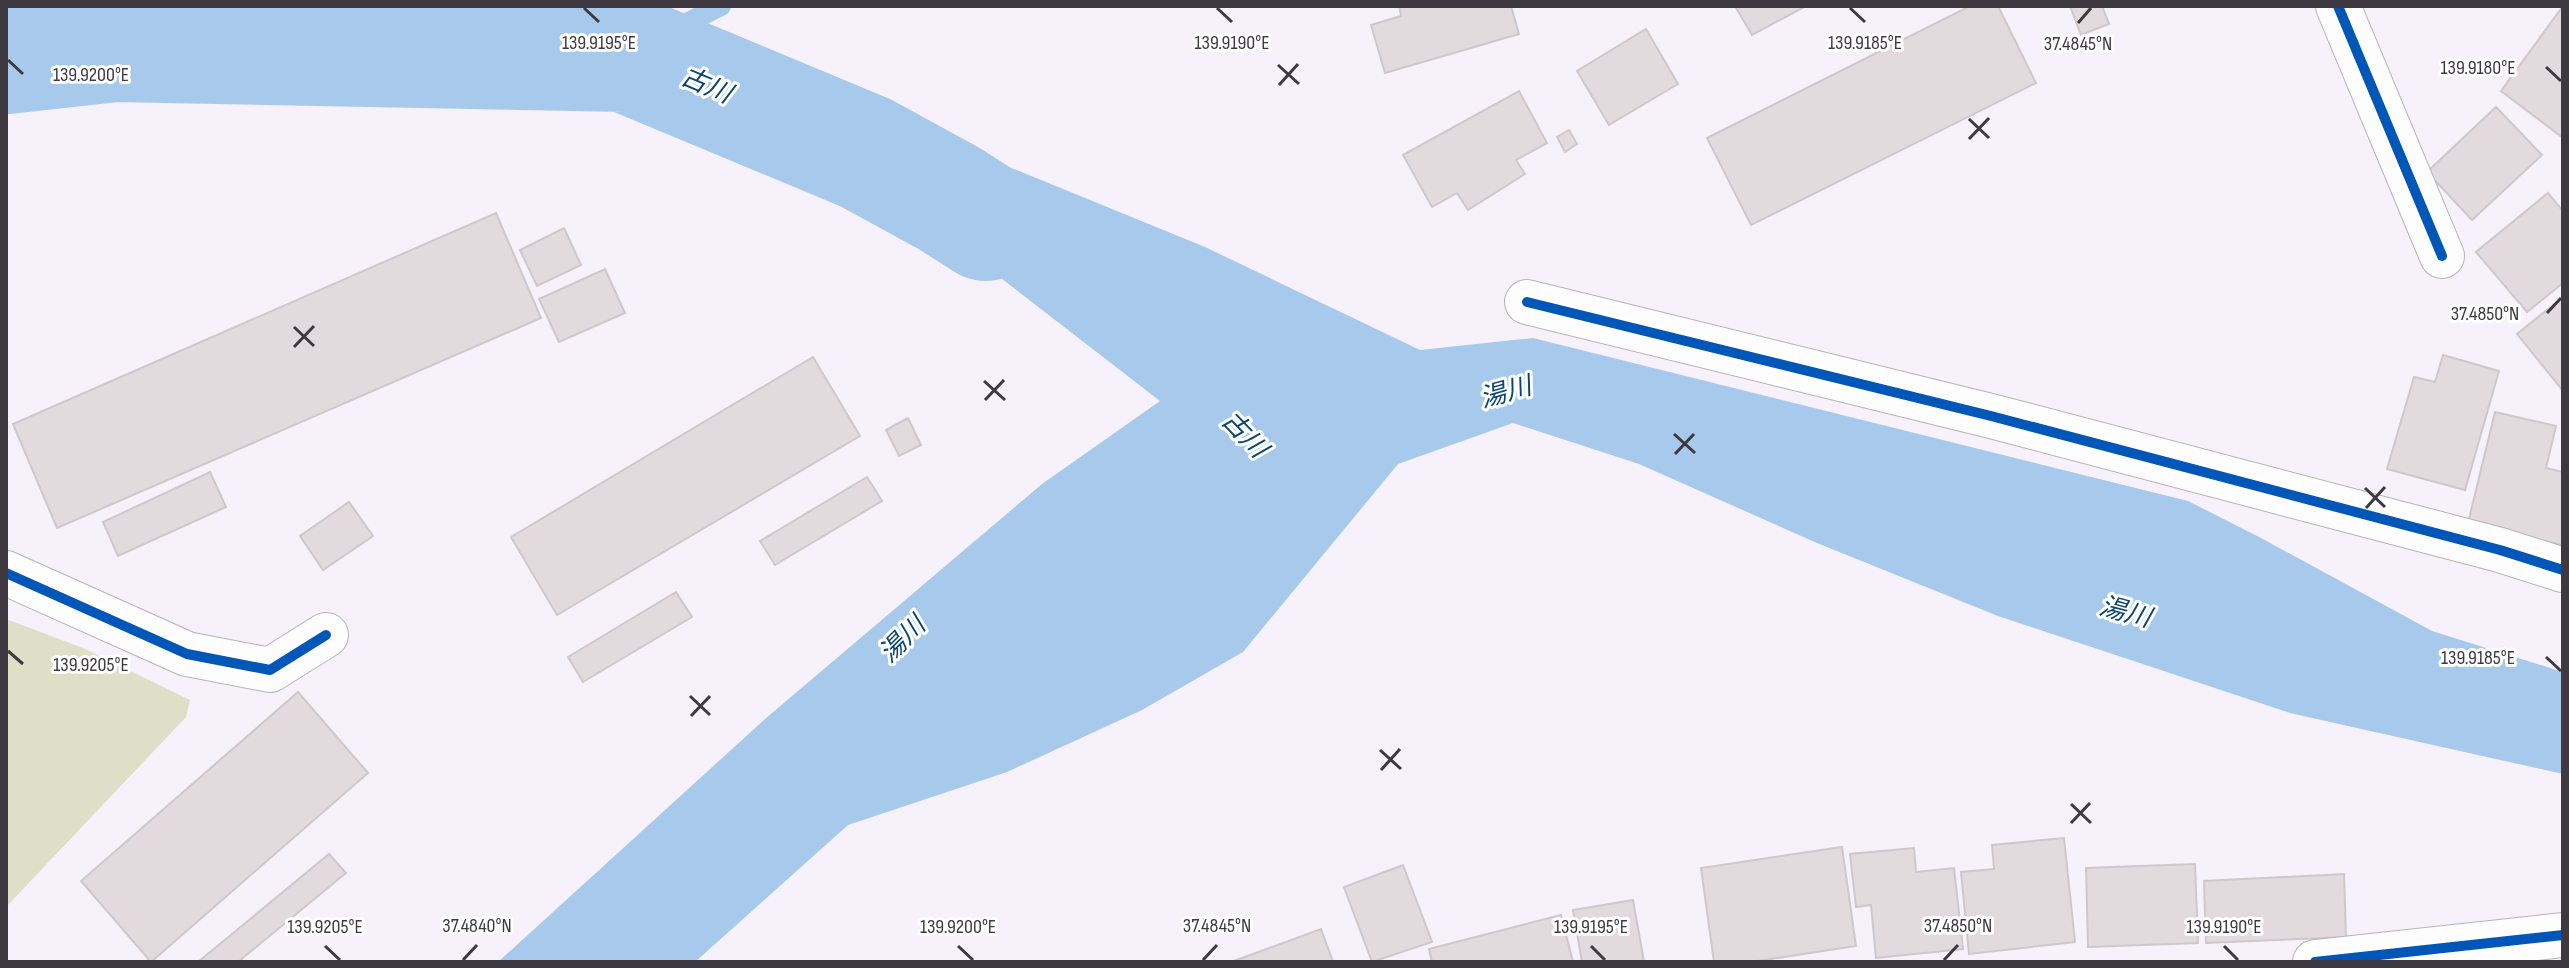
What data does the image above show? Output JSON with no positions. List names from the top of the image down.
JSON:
{
  "water": ["古川", "湯川"],
  "coordinates": [
    "139.9195°E",
    "139.9185°E",
    "139.9190°E",
    "37.4845°N",
    "139.9180°E",
    "139.9200°E",
    "37.4850°N",
    "139.9205°E",
    "37.4840°N"
  ]
}
